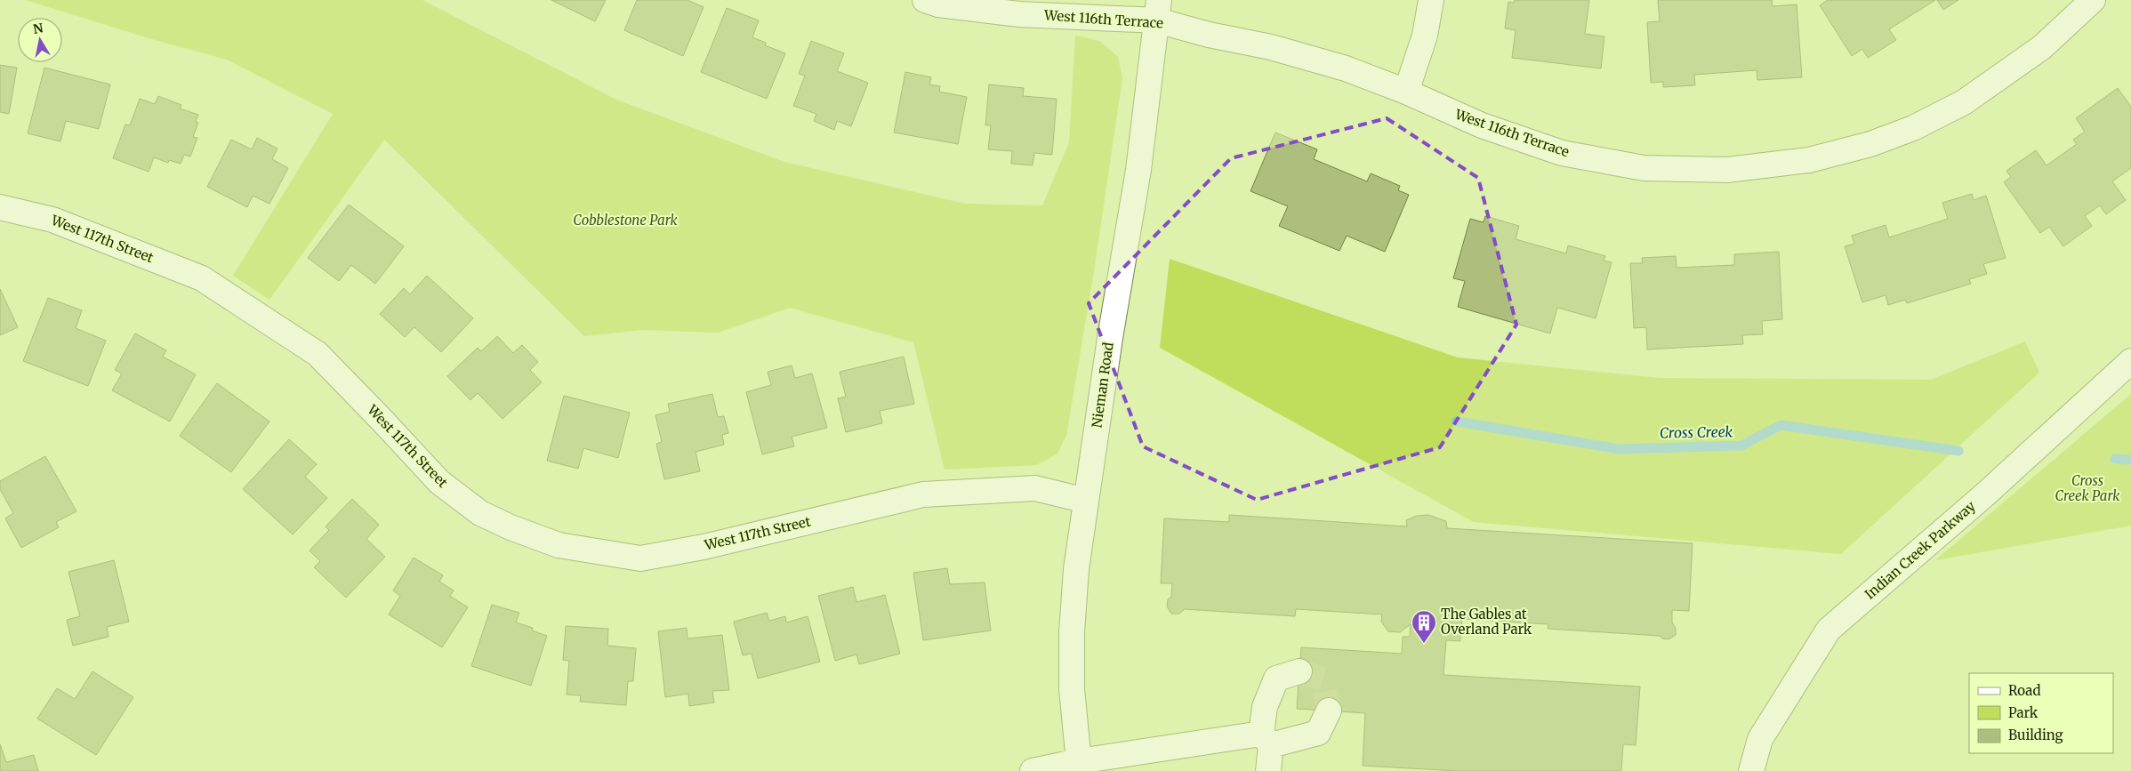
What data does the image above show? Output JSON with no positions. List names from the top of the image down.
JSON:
{
  "streets": {
    "street": [
      "West 116th Terrace",
      "West 117th Street",
      "Nieman Road",
      "Indian Creek Parkway"
    ]
  },
  "crossings": [
    ["West 116th Terrace", "Nieman Road"],
    ["West 117th Street", "Nieman Road"]
  ],
  "water": ["Cross Creek"],
  "parks": ["Cobblestone Park", "Cross Creek Park"],
  "places": {
    "building": ["The Gables at Overland Park"]
  },
  "legend": ["Road", "Park", "Building"],
  "north": "top"
}
